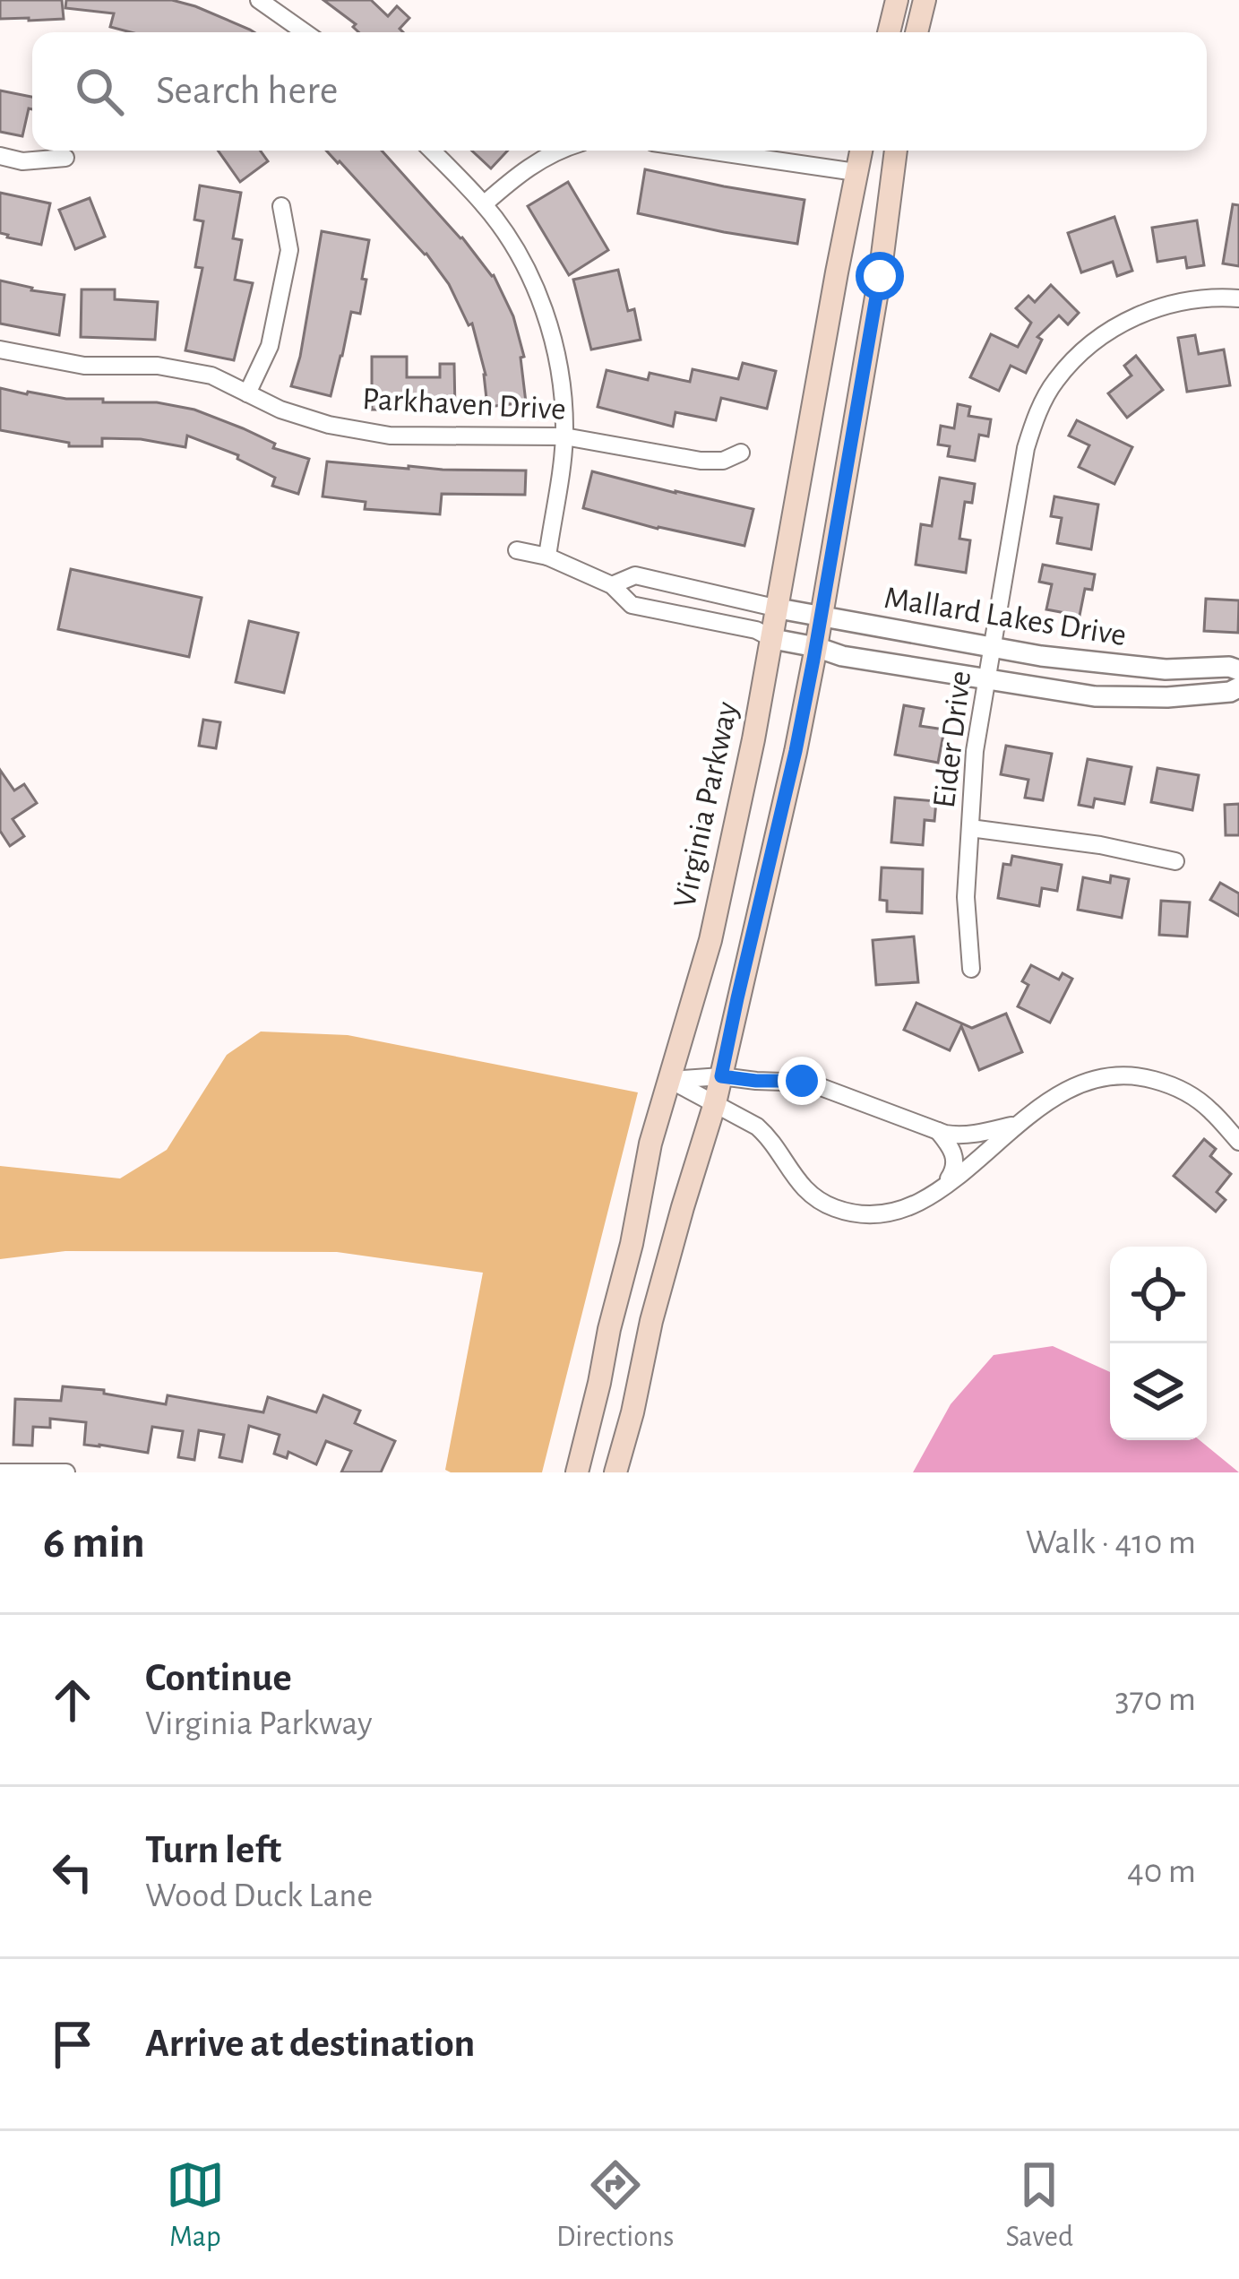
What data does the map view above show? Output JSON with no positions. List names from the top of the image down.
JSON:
{
  "streets": {
    "main road": ["Virginia Parkway"],
    "street": ["Parkhaven Drive", "Mallard Lakes Drive", "Eider Drive"]
  },
  "crossings": [
    ["Mallard Lakes Drive", "Eider Drive"],
    ["Mallard Lakes Drive", "Virginia Parkway"]
  ],
  "page": {
    "search": "Search here",
    "heading": ["6 min", "Walk · 410 m"],
    "list": [
      ["Continue", "Virginia Parkway", "370 m"],
      ["Turn left", "Wood Duck Lane", "40 m"],
      "Arrive at destination"
    ],
    "nav": ["Map", "Directions", "Saved"]
  }
}
